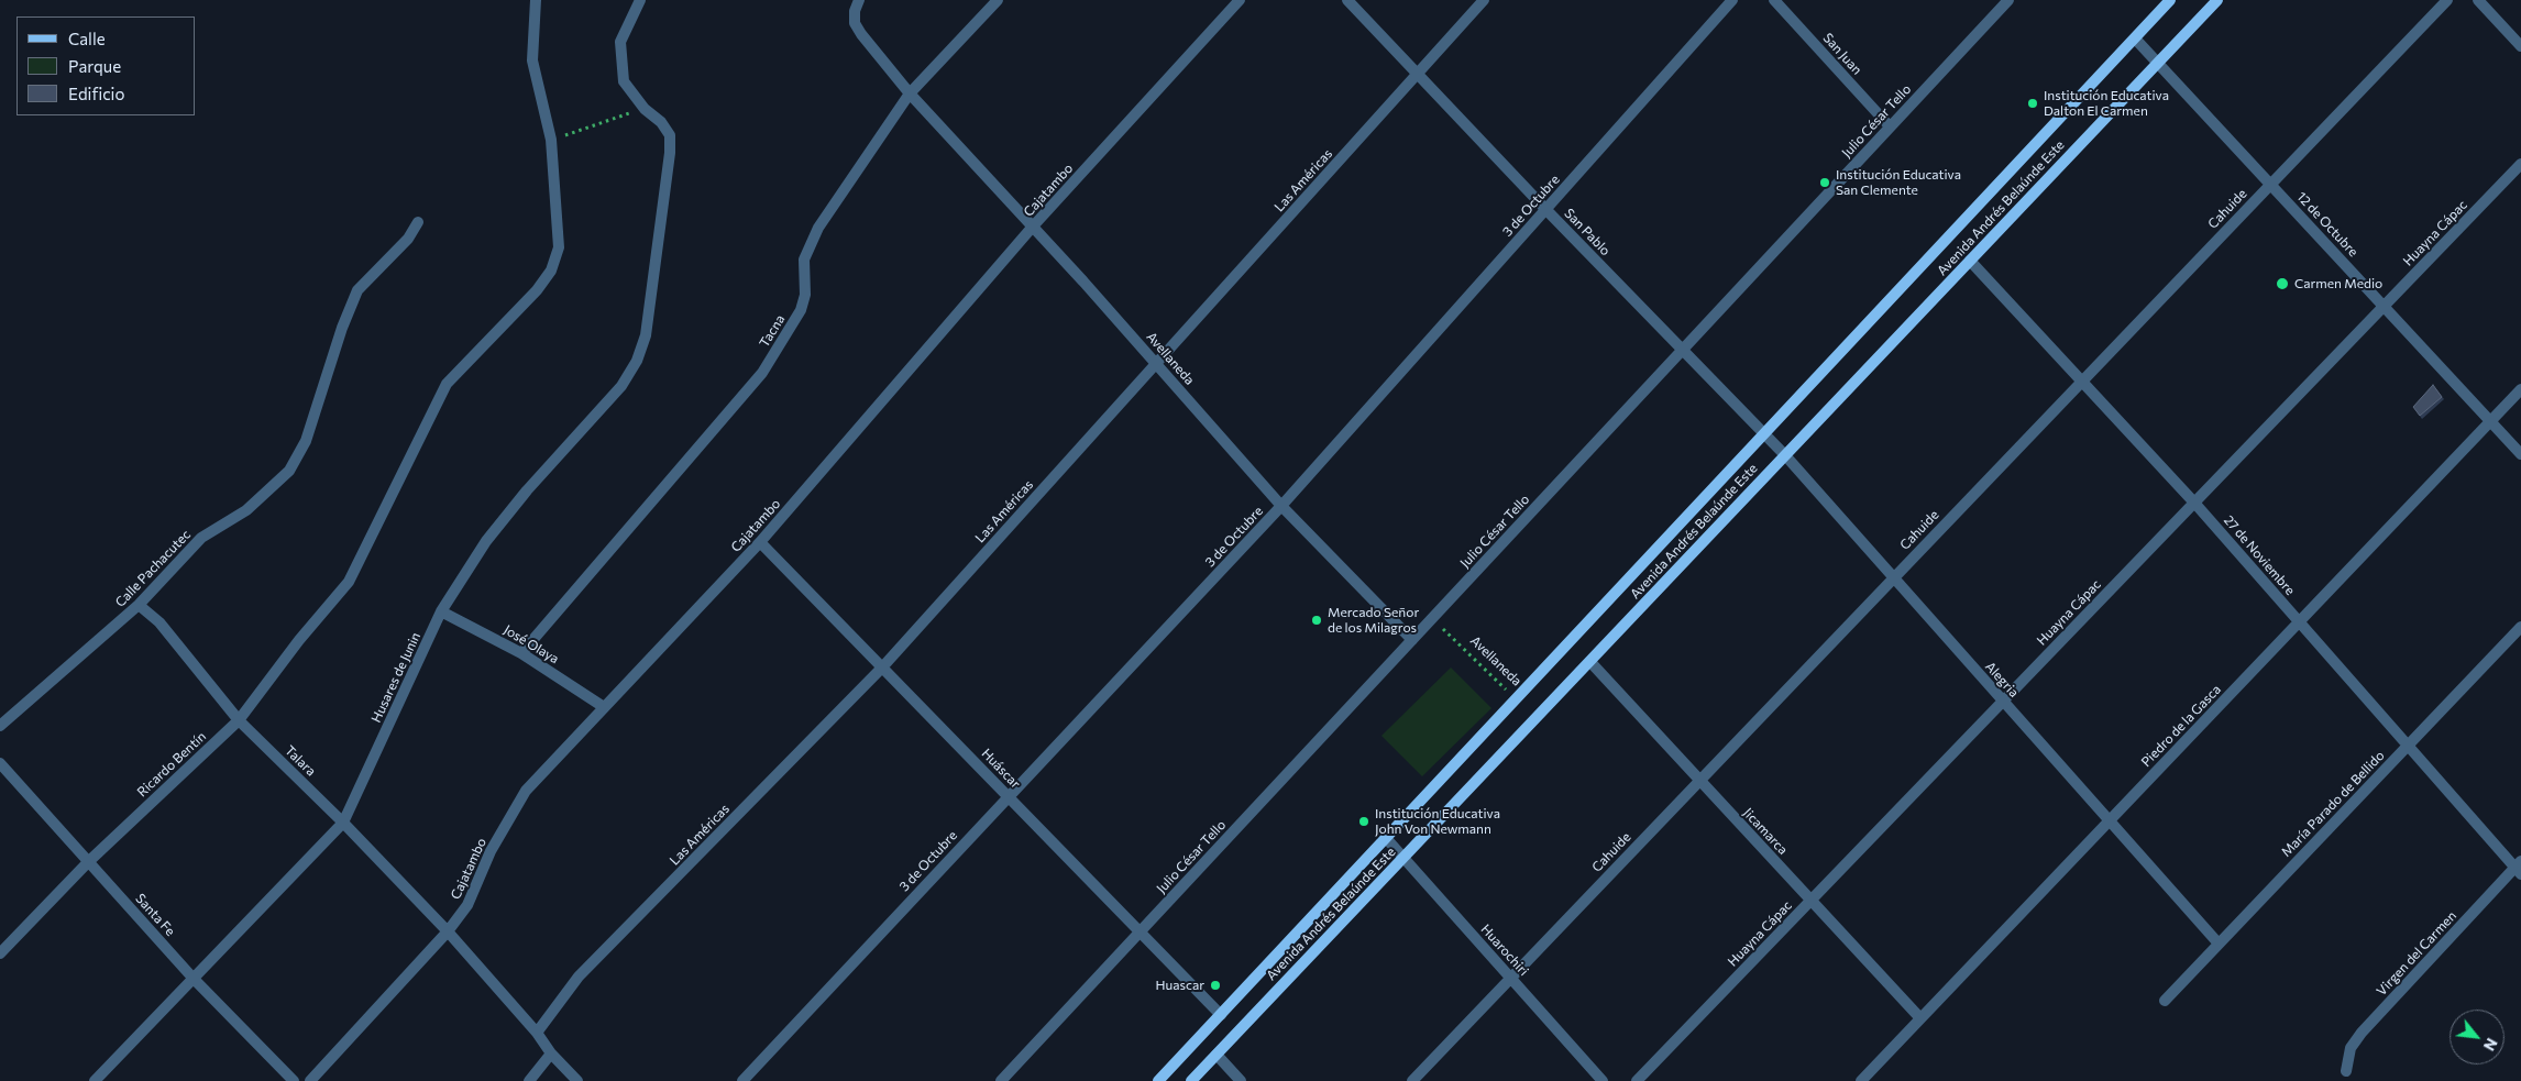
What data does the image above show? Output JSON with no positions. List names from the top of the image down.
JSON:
{
  "streets": {
    "street": [
      "San Juan",
      "Julio César Tello",
      "Las Américas",
      "Cajatambo",
      "3 de Octubre",
      "Avenida Andrés Belaúnde Este",
      "Cahuide",
      "12 de Octubre",
      "San Pablo",
      "Huayna Cápac",
      "Tacna",
      "Avellaneda",
      "27 de Noviembre",
      "Calle Pachacutec",
      "José Olaya",
      "Husares de Junin",
      "Alegria",
      "Piedro de la Gasca",
      "Talara",
      "Ricardo Bentín",
      "Huáscar",
      "María Parado de Bellido",
      "Jicamarca",
      "Santa Fe",
      "Huarochiri",
      "Virgen del Carmen"
    ]
  },
  "crossings": [
    ["San Juan", "Julio César Tello"],
    ["Julio César Tello", "San Pablo"],
    ["Julio César Tello", "Avellaneda"],
    ["Julio César Tello", "Huáscar"],
    ["Las Américas", "San Pablo"],
    ["Las Américas", "Avellaneda"],
    ["Las Américas", "Talara"],
    ["Las Américas", "Huáscar"],
    ["Cajatambo", "Avellaneda"],
    ["Cajatambo", "José Olaya"],
    ["Cajatambo", "Talara"],
    ["Cajatambo", "Huáscar"],
    ["3 de Octubre", "San Pablo"],
    ["3 de Octubre", "Avellaneda"],
    ["3 de Octubre", "Huáscar"],
    ["Avenida Andrés Belaúnde Este", "12 de Octubre"],
    ["Avenida Andrés Belaúnde Este", "San Pablo"],
    ["Avenida Andrés Belaúnde Este", "Avellaneda"],
    ["Avenida Andrés Belaúnde Este", "27 de Noviembre"],
    ["Avenida Andrés Belaúnde Este", "Alegria"],
    ["Avenida Andrés Belaúnde Este", "Huáscar"],
    ["Avenida Andrés Belaúnde Este", "Jicamarca"],
    ["Avenida Andrés Belaúnde Este", "Huarochiri"],
    ["Cahuide", "12 de Octubre"],
    ["Cahuide", "27 de Noviembre"],
    ["Cahuide", "Alegria"],
    ["Cahuide", "Jicamarca"],
    ["Cahuide", "Huarochiri"],
    ["12 de Octubre", "Huayna Cápac"],
    ["12 de Octubre", "Piedro de la Gasca"],
    ["San Pablo", "Alegria"],
    ["Huayna Cápac", "27 de Noviembre"],
    ["Huayna Cápac", "Alegria"],
    ["Huayna Cápac", "Jicamarca"],
    ["Tacna", "Avellaneda"],
    ["Tacna", "José Olaya"],
    ["27 de Noviembre", "Piedro de la Gasca"],
    ["27 de Noviembre", "María Parado de Bellido"],
    ["27 de Noviembre", "Virgen del Carmen"],
    ["Calle Pachacutec", "Talara"],
    ["José Olaya", "Husares de Junin"],
    ["Husares de Junin", "Talara"],
    ["Husares de Junin", "Santa Fe"],
    ["Alegria", "Piedro de la Gasca"],
    ["Alegria", "María Parado de Bellido"],
    ["Piedro de la Gasca", "Jicamarca"],
    ["Talara", "Ricardo Bentín"],
    ["Ricardo Bentín", "Santa Fe"]
  ],
  "places": [
    "Institución Educativa Dalton El Carmen",
    "Institución Educativa San Clemente",
    "Carmen Medio",
    "Mercado Señor de los Milagros",
    "Institución Educativa John Von Newmann",
    "Huascar"
  ],
  "legend": ["Calle", "Parque", "Edificio"],
  "north": "bottom right"
}
